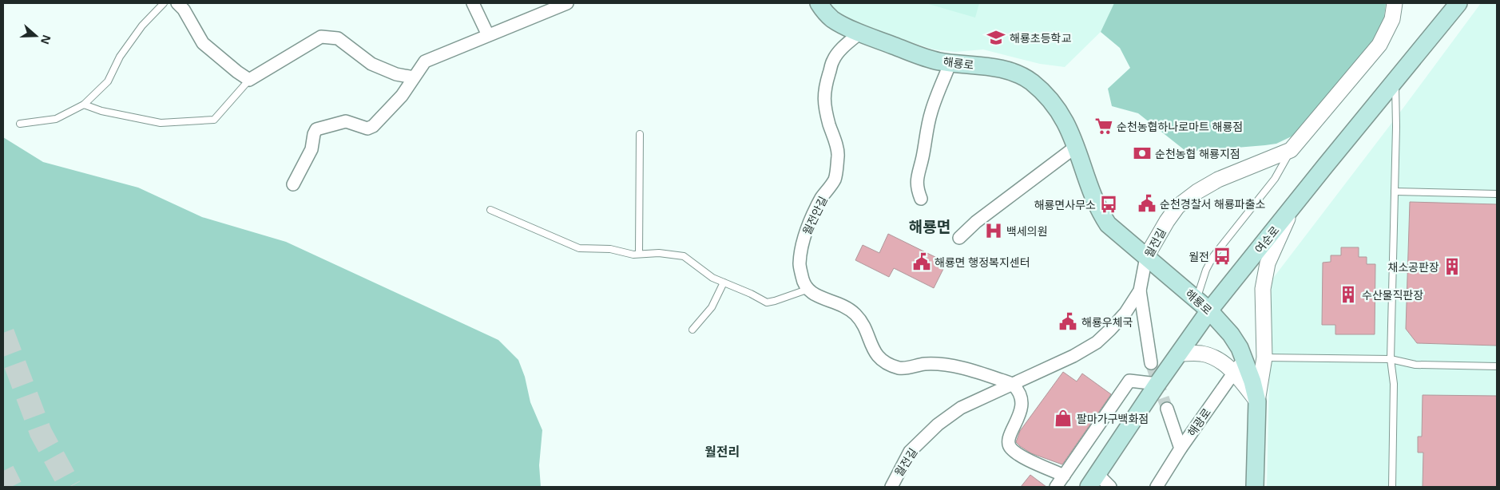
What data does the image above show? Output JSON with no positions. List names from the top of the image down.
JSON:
{
  "streets": {
    "main road": ["해룡로", "여순로"],
    "street": ["월전안길", "월전길", "해광로"]
  },
  "crossings": [
    ["해룡로", "월전안길"],
    ["해룡로", "여순로"],
    ["해룡로", "월전길"],
    ["해룡로", "해광로"]
  ],
  "districts": ["해룡면", "월전리"],
  "places": {
    "school or university": ["해룡초등학교"],
    "supermarket": ["순천농협하나로마트 해룡점"],
    "bank": ["순천농협 해룡지점"],
    "public building": ["순천경찰서 해룡파출소", "해룡면 행정복지센터", "해룡우체국"],
    "bus stop": ["해룡면사무소", "월전"],
    "hospital": ["백세의원"],
    "building": ["채소공판장", "수산물직판장"],
    "shop": ["팔마가구백화점"]
  },
  "north": "right"
}
